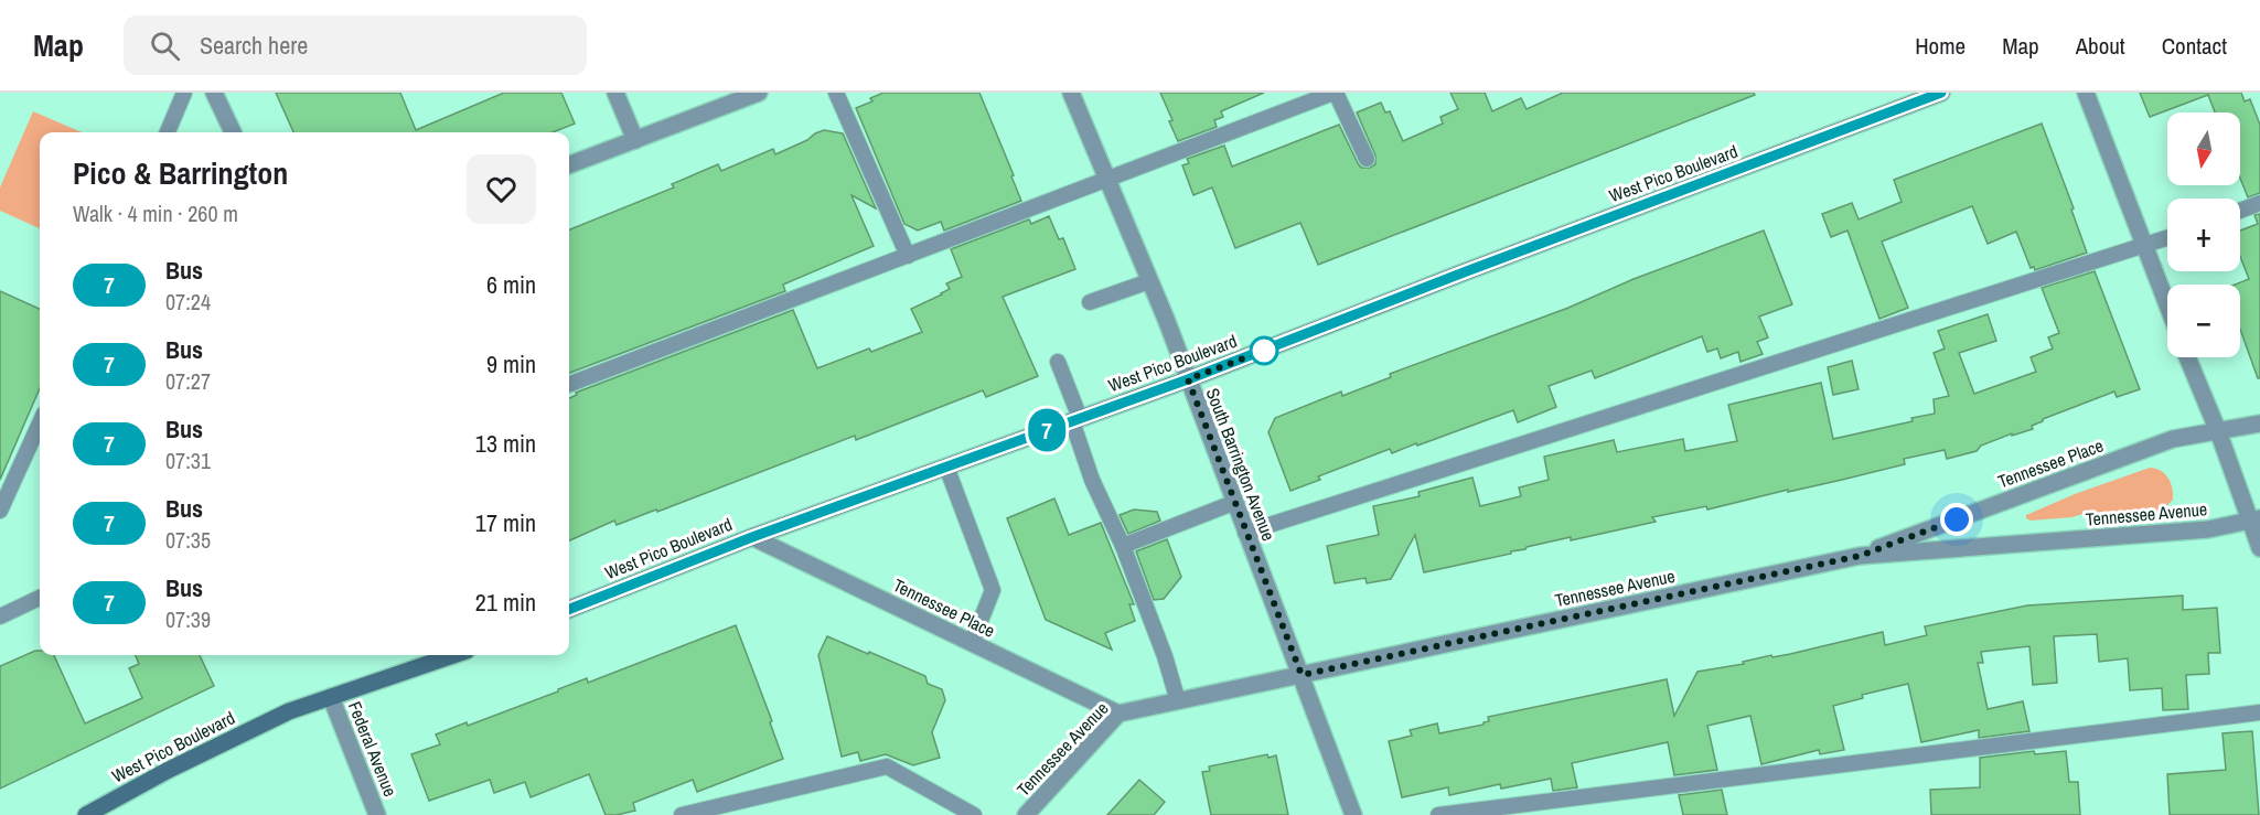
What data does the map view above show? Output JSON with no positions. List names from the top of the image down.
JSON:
{
  "streets": {
    "main road": ["West Pico Boulevard"],
    "street": [
      "Tennessee Place",
      "South Barrington Avenue",
      "Tennessee Avenue",
      "Federal Avenue"
    ]
  },
  "crossings": [
    ["West Pico Boulevard", "Tennessee Place"],
    ["West Pico Boulevard", "South Barrington Avenue"],
    ["West Pico Boulevard", "Federal Avenue"],
    ["Tennessee Place", "Tennessee Avenue"],
    ["South Barrington Avenue", "Tennessee Avenue"]
  ],
  "lines": ["bus line 7"],
  "north": "bottom",
  "page": {
    "header": "Map",
    "search": "Search here",
    "nav": [
      "Home",
      "Map",
      "About",
      "Contact"
    ],
    "on_map": "7",
    "map_buttons": ["+", "−"],
    "heading": ["Pico & Barrington", "Walk · 4 min · 260 m"],
    "list": [
      {
        "mark": "7",
        "name": "Bus",
        "note": "07:24",
        "value": "6 min"
      },
      {
        "mark": "7",
        "name": "Bus",
        "note": "07:27",
        "value": "9 min"
      },
      {
        "mark": "7",
        "name": "Bus",
        "note": "07:31",
        "value": "13 min"
      },
      {
        "mark": "7",
        "name": "Bus",
        "note": "07:35",
        "value": "17 min"
      },
      {
        "mark": "7",
        "name": "Bus",
        "note": "07:39",
        "value": "21 min"
      }
    ]
  }
}
